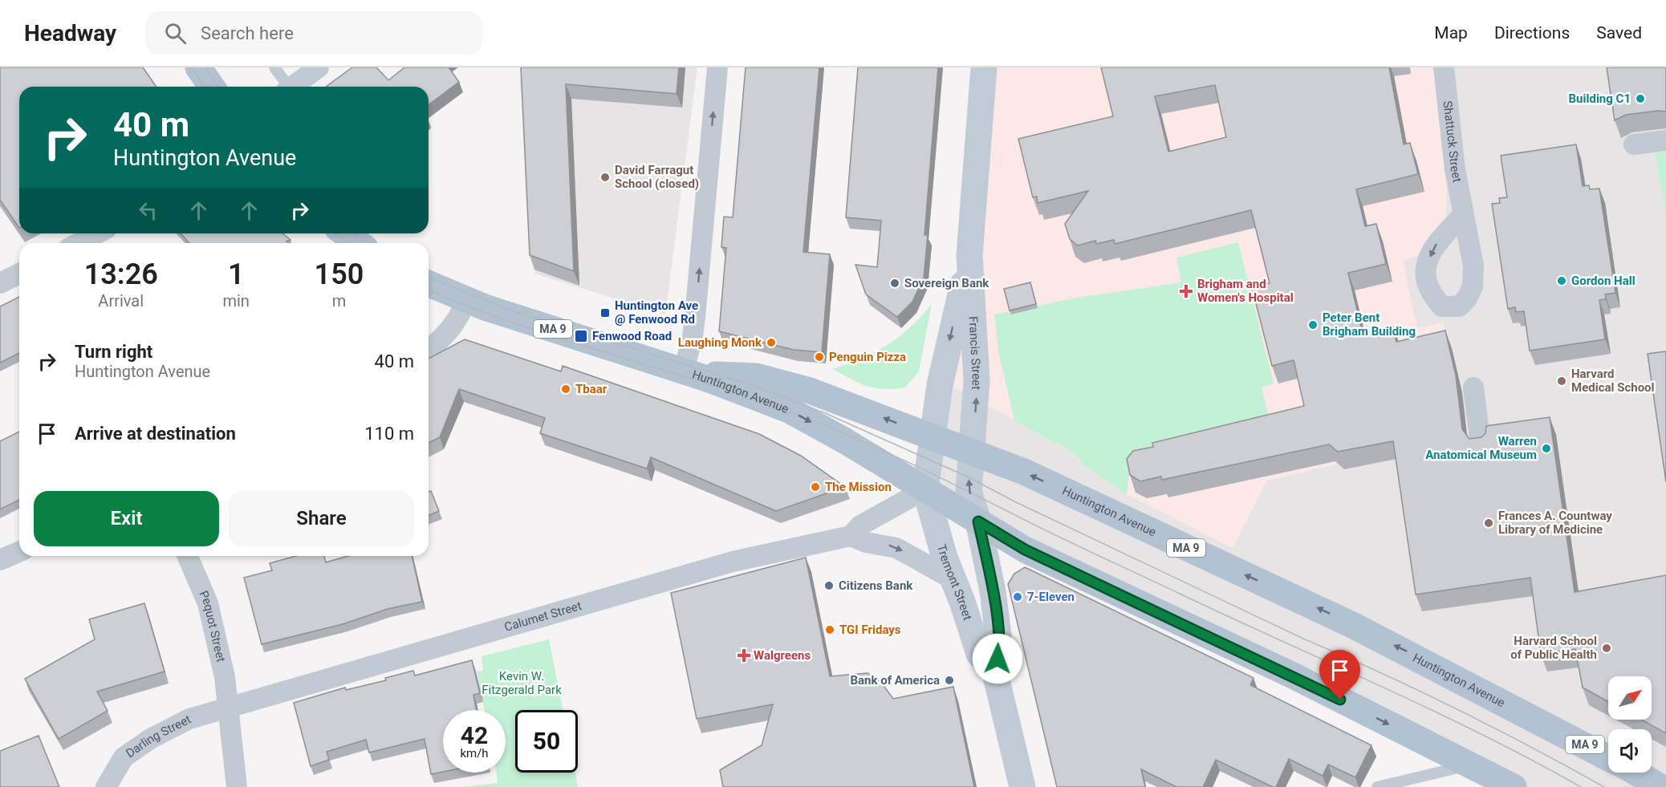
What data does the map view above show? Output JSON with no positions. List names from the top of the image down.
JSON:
{
  "streets": {
    "main road": [
      "MA 9",
      "Francis Street",
      "Huntington Avenue",
      "Tremont Street"
    ],
    "street": [
      "Shattuck Street",
      "Calumet Street",
      "Pequot Street",
      "Darling Street"
    ]
  },
  "crossings": [
    ["Francis Street", "Huntington Avenue"],
    ["Francis Street", "Tremont Street"],
    ["Francis Street", "Calumet Street"],
    ["Huntington Avenue", "Tremont Street"],
    ["Huntington Avenue", "Calumet Street"],
    ["Tremont Street", "Calumet Street"],
    ["Calumet Street", "Pequot Street"],
    ["Calumet Street", "Darling Street"],
    ["Pequot Street", "Darling Street"]
  ],
  "parks": ["Kevin W. Fitzgerald Park"],
  "places": {
    "other": [
      "Building C1",
      "David Farragut School (closed)",
      "Gordon Hall",
      "Sovereign Bank",
      "Peter Bent Brigham Building",
      "Laughing Monk",
      "Penguin Pizza",
      "Harvard Medical School",
      "Tbaar",
      "Warren Anatomical Museum",
      "The Mission",
      "Frances A. Countway Library of Medicine",
      "Citizens Bank",
      "7-Eleven",
      "TGI Fridays",
      "Harvard School of Public Health",
      "Bank of America"
    ],
    "health": ["Brigham and Women's Hospital", "Walgreens"],
    "transit": ["Huntington Ave @ Fenwood Rd", "Fenwood Road"]
  },
  "north": "top right",
  "page": {
    "header": "Headway",
    "search": "Search here",
    "nav": ["Map", "Directions", "Saved"],
    "turn": ["40 m", "Huntington Avenue"],
    "eta": [
      "13:26",
      "Arrival",
      "1",
      "min",
      "150",
      "m"
    ],
    "list": [
      {
        "name": "Turn right",
        "note": "Huntington Avenue",
        "value": "40 m"
      },
      {
        "name": "Arrive at destination",
        "value": "110 m"
      }
    ],
    "buttons": ["Exit", "Share"],
    "speed": "42 km/h",
    "limit": "50"
  }
}
